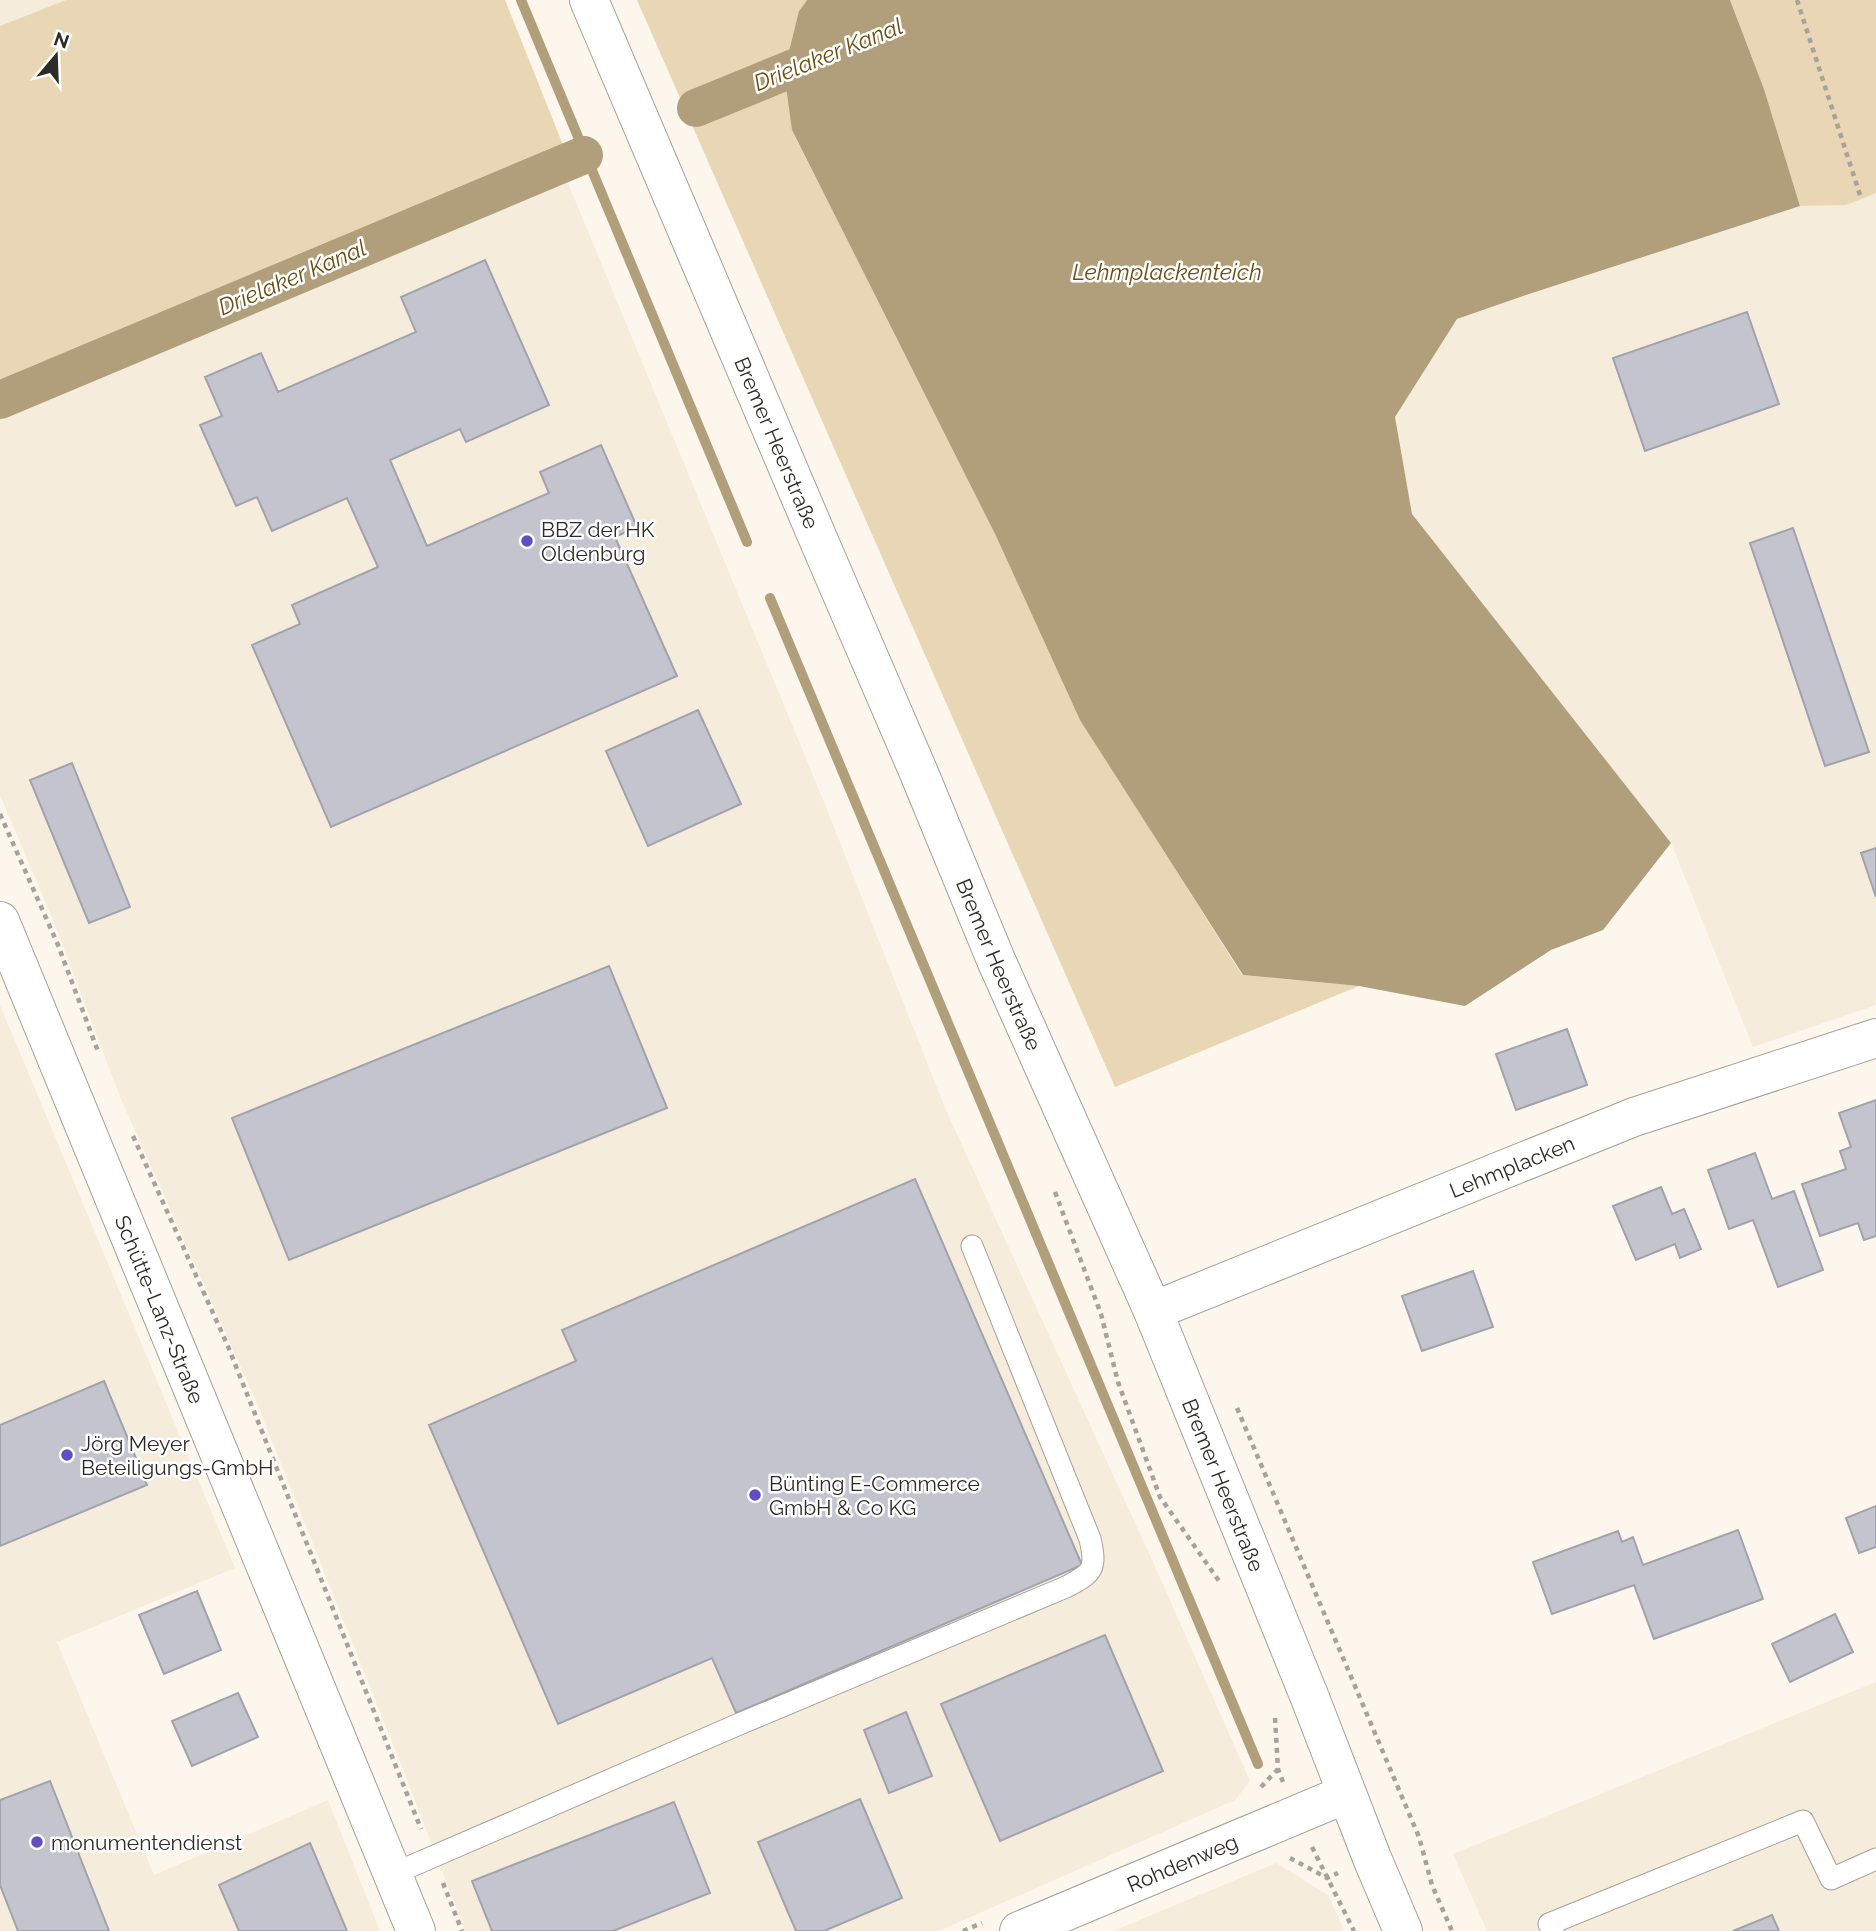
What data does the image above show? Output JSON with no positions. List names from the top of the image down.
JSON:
{
  "streets": {
    "street": [
      "Bremer Heerstraße",
      "Lehmplacken",
      "Schütte-Lanz-Straße",
      "Rohdenweg"
    ]
  },
  "crossings": [
    ["Bremer Heerstraße", "Lehmplacken"],
    ["Bremer Heerstraße", "Rohdenweg"]
  ],
  "water": ["Drielaker Kanal", "Lehmplackenteich"],
  "places": [
    "BBZ der HK Oldenburg",
    "Jörg Meyer Beteiligungs-GmbH",
    "Bünting E-Commerce GmbH & Co KG",
    "monumentendienst"
  ],
  "north": "top"
}
